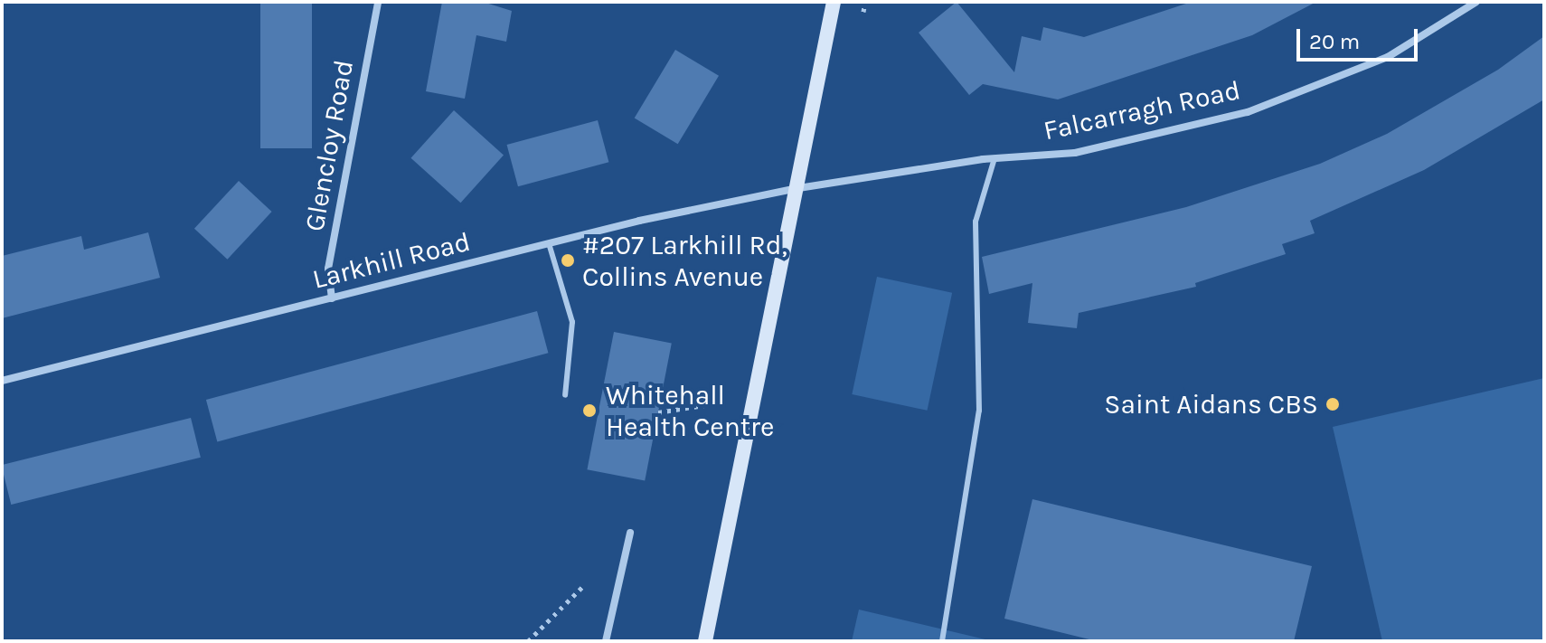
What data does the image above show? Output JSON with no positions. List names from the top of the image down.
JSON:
{
  "streets": {
    "street": ["Falcarragh Road", "Glencloy Road", "Larkhill Road"]
  },
  "crossings": [
    ["Falcarragh Road", "Larkhill Road"],
    ["Glencloy Road", "Larkhill Road"]
  ],
  "places": ["#207 Larkhill Rd, Collins Avenue", "Saint Aidans CBS", "Whitehall Health Centre"],
  "scale_bar": "20 m"
}
